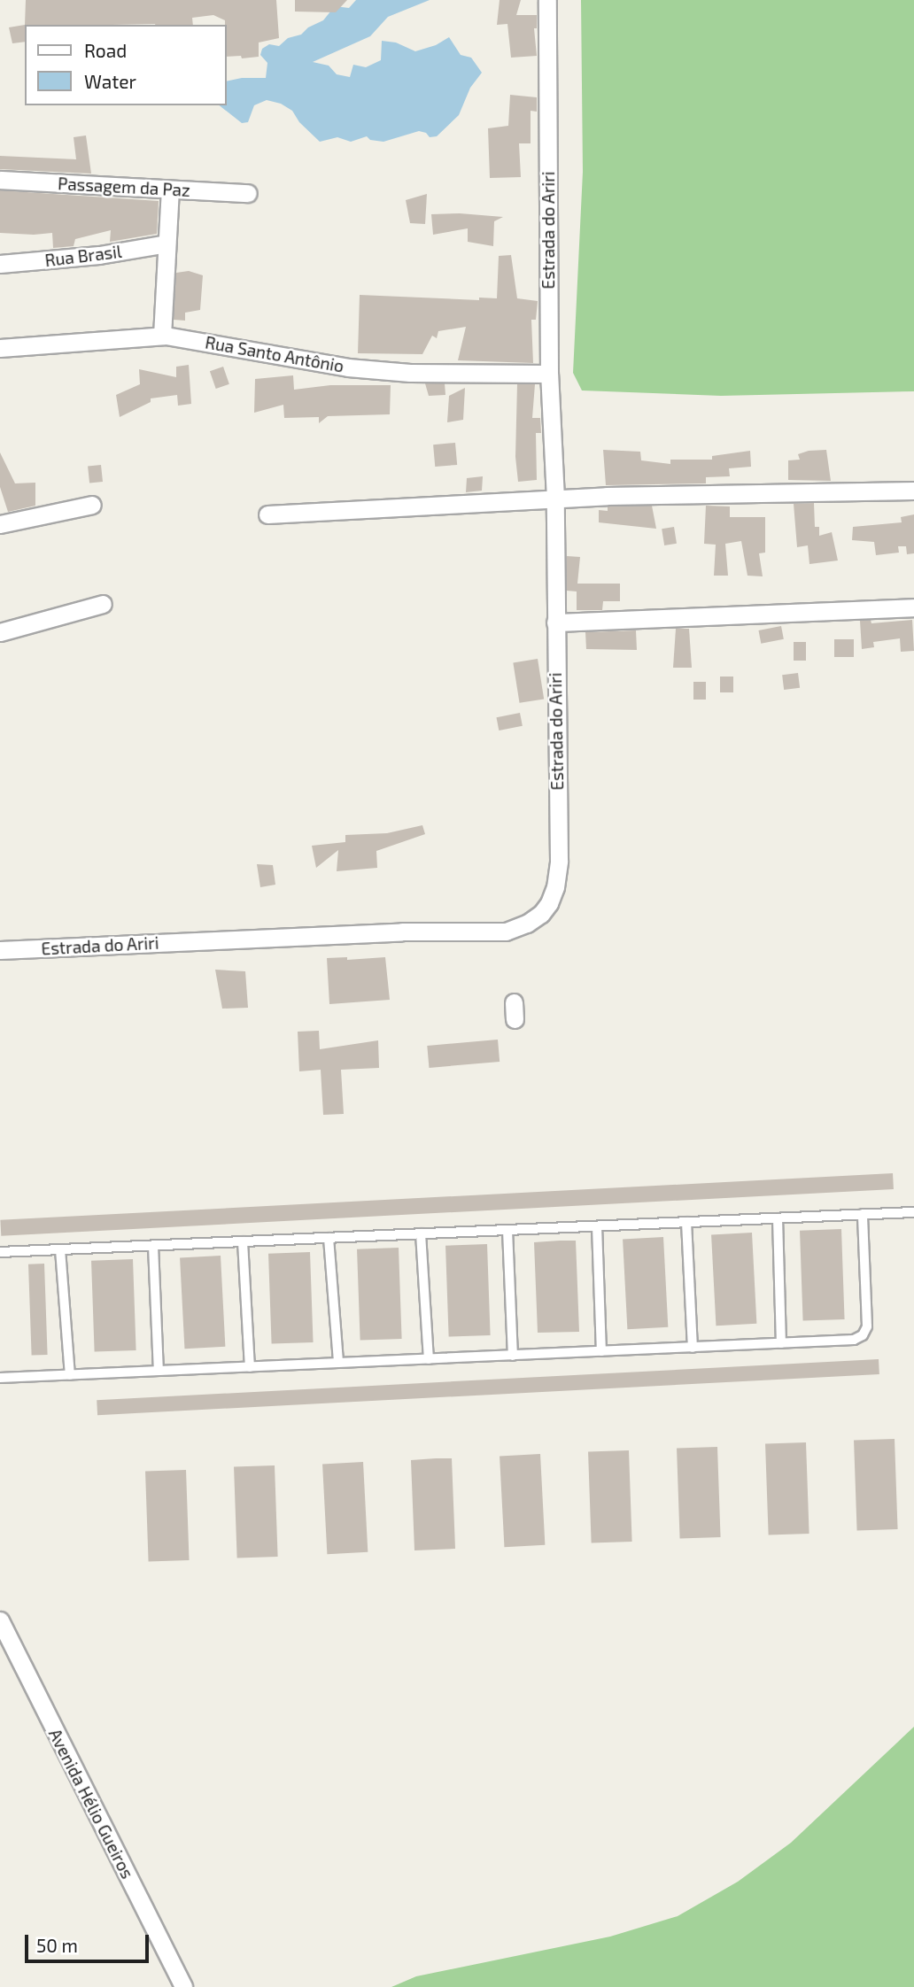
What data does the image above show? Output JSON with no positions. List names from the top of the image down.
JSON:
{
  "streets": {
    "street": [
      "Passagem da Paz",
      "Estrada do Ariri",
      "Rua Brasil",
      "Rua Santo Antônio",
      "Avenida Hélio Gueiros"
    ]
  },
  "crossings": [
    ["Estrada do Ariri", "Rua Santo Antônio"]
  ],
  "legend": ["Road", "Water"],
  "scale_bar": "50 m"
}
